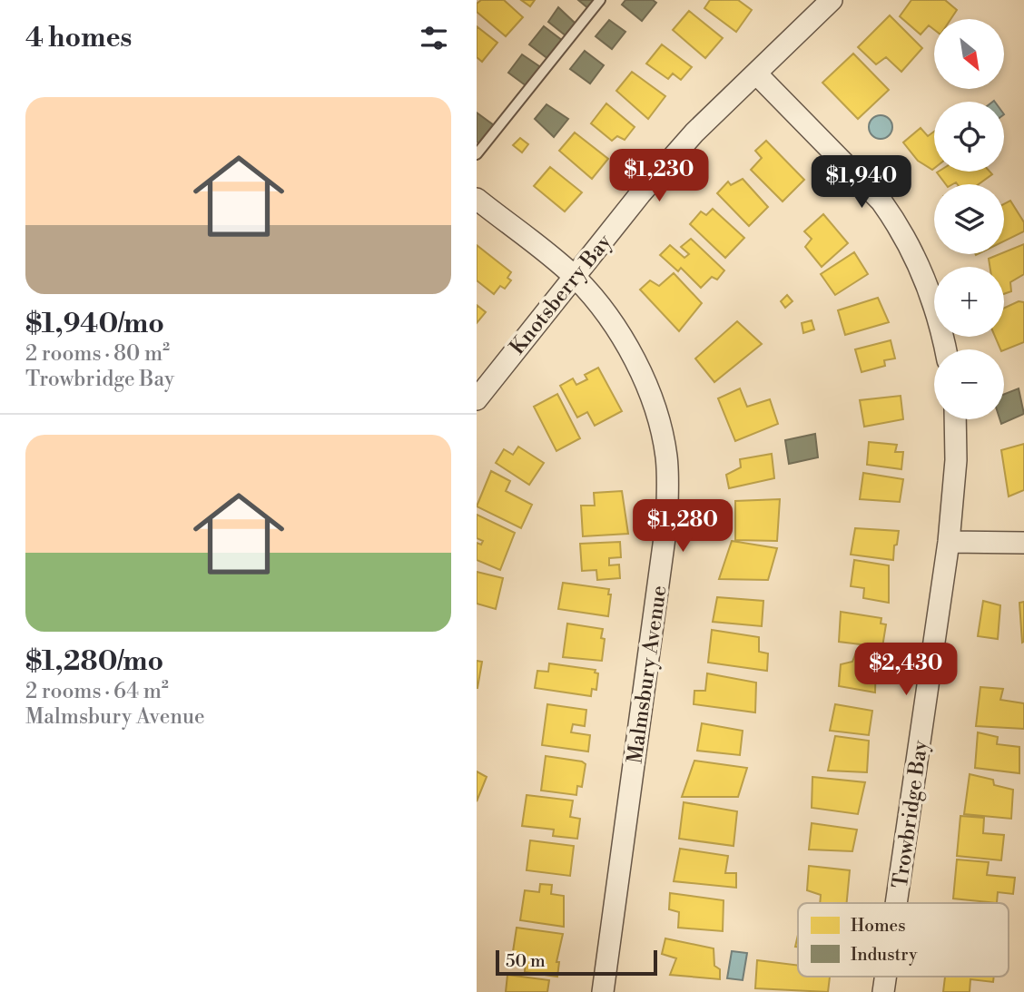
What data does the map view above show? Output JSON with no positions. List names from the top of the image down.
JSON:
{
  "streets": {
    "street": ["Knotsberry Bay", "Malmsbury Avenue", "Trowbridge Bay"]
  },
  "crossings": [
    ["Knotsberry Bay", "Malmsbury Avenue"]
  ],
  "legend": ["Homes", "Industry"],
  "scale_bar": "50 m",
  "north": "bottom right",
  "page": {
    "heading": "4 homes",
    "map_buttons": ["+", "−"],
    "list": [
      {
        "name": "$1,940/mo",
        "note": "2 rooms · 80 m² · Trowbridge Bay"
      },
      {
        "name": "$1,280/mo",
        "note": "2 rooms · 64 m² · Malmsbury Avenue"
      }
    ],
    "price": [
      "$1,230",
      "$1,940",
      "$1,280",
      "$2,430"
    ],
    "scale": "50 m"
  }
}
